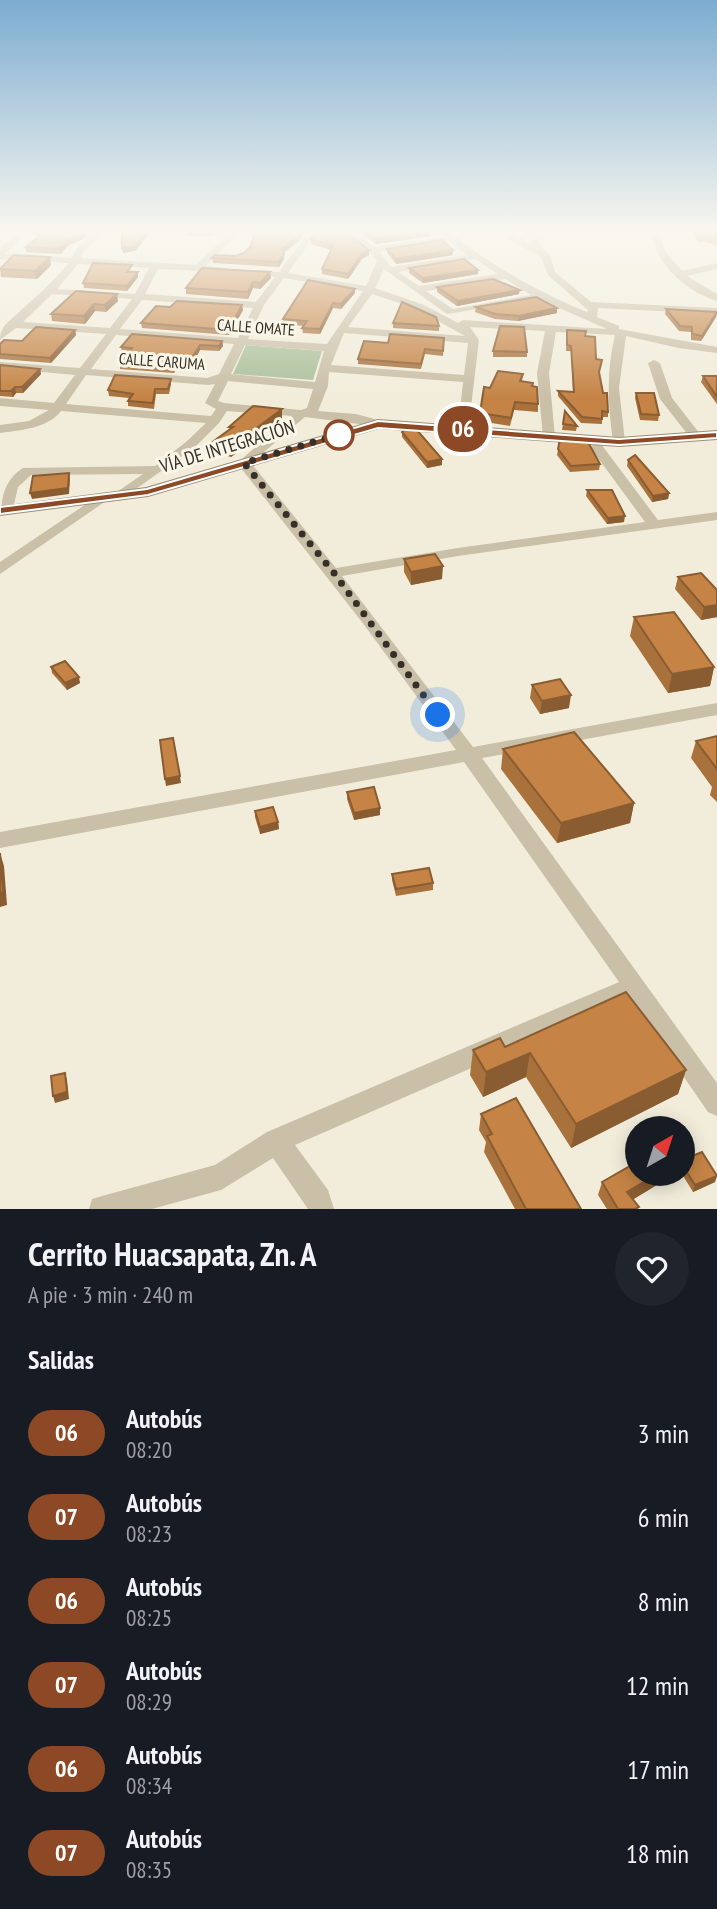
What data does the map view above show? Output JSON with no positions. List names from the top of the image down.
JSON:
{
  "streets": {
    "main road": ["VÍA DE INTEGRACIÓN"],
    "street": ["CALLE OMATE", "CALLE CARUMA"]
  },
  "lines": ["bus line 06"],
  "north": "top right",
  "page": {
    "on_map": "06",
    "heading": [
      ["Cerrito Huacsapata, Zn. A", "A pie · 3 min · 240 m"],
      "Salidas"
    ],
    "list": [
      {
        "mark": "06",
        "name": "Autobús",
        "note": "08:20",
        "value": "3 min"
      },
      {
        "mark": "07",
        "name": "Autobús",
        "note": "08:23",
        "value": "6 min"
      },
      {
        "mark": "06",
        "name": "Autobús",
        "note": "08:25",
        "value": "8 min"
      },
      {
        "mark": "07",
        "name": "Autobús",
        "note": "08:29",
        "value": "12 min"
      },
      {
        "mark": "06",
        "name": "Autobús",
        "note": "08:34",
        "value": "17 min"
      },
      {
        "mark": "07",
        "name": "Autobús",
        "note": "08:35",
        "value": "18 min"
      }
    ]
  }
}
